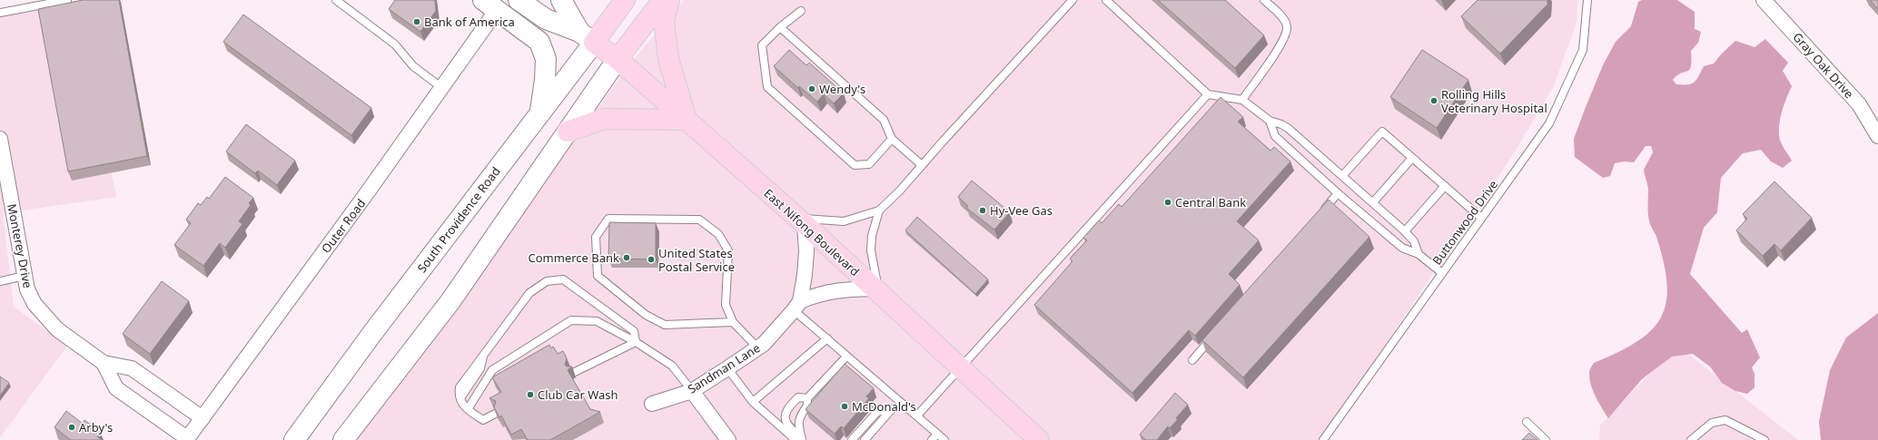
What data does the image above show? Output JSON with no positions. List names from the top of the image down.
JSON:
{
  "streets": {
    "main road": ["South Providence Road", "East Nifong Boulevard"],
    "street": [
      "Gray Oak Drive",
      "Outer Road",
      "Monterey Drive",
      "Sandman Lane"
    ],
    "lane": ["Buttonwood Drive"]
  },
  "crossings": [
    ["South Providence Road", "East Nifong Boulevard"],
    ["Outer Road", "Monterey Drive"],
    ["East Nifong Boulevard", "Sandman Lane"]
  ],
  "places": [
    "Bank of America",
    "Wendy's",
    "Rolling Hills Veterinary Hospital",
    "Central Bank",
    "Hy-Vee Gas",
    "Commerce Bank",
    "United States Postal Service",
    "Club Car Wash",
    "McDonald's",
    "Arby's"
  ]
}
